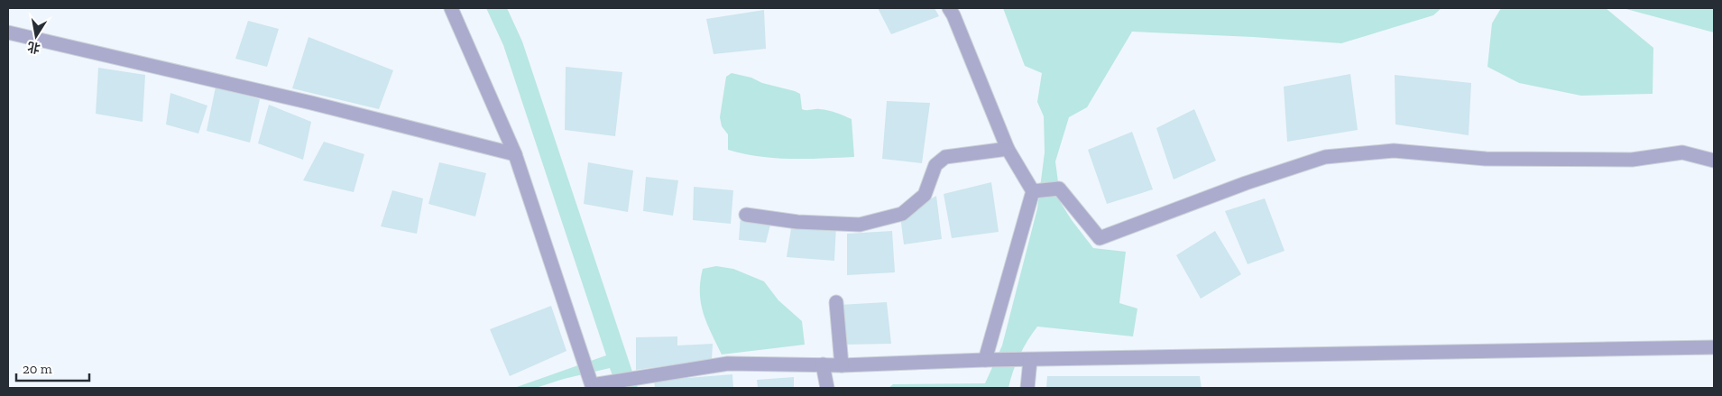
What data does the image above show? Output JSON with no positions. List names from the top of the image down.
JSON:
{
  "scale_bar": "20 m",
  "north": "bottom"
}
